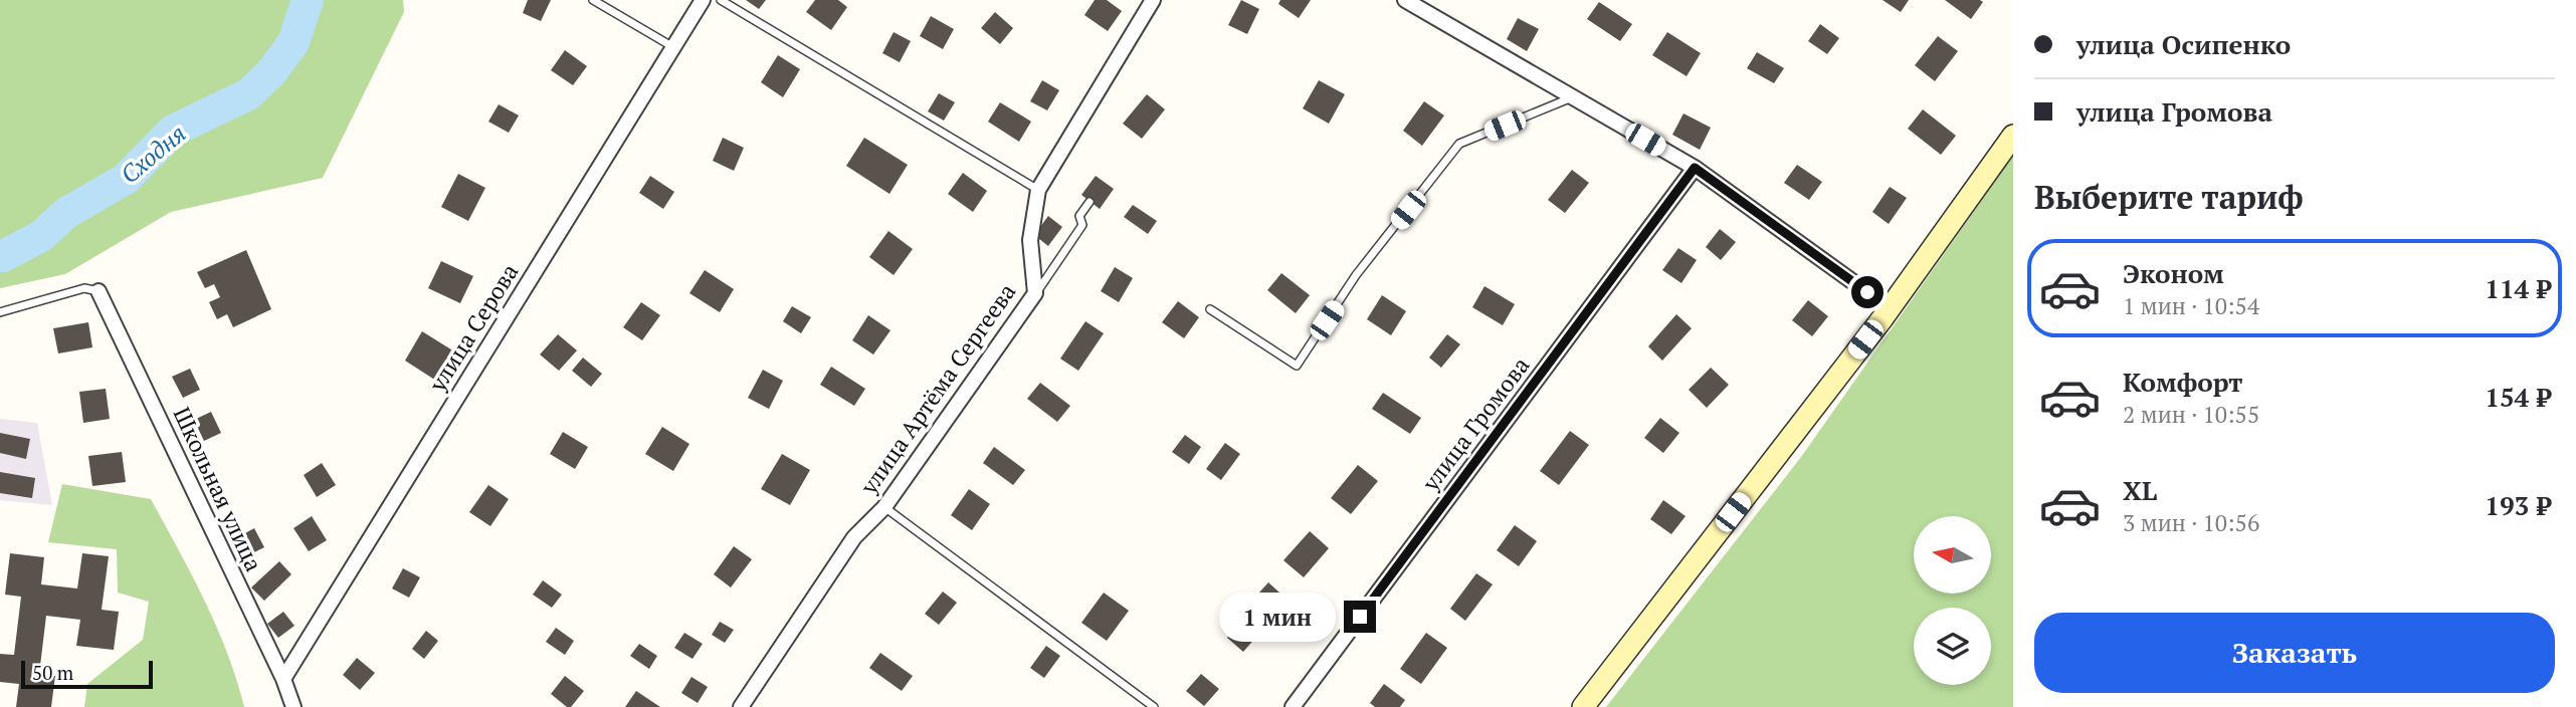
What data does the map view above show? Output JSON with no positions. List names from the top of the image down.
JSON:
{
  "streets": {
    "street": [
      "улица Серова",
      "улица Артёма Сергеева",
      "улица Громова",
      "Школьная улица"
    ]
  },
  "crossings": [
    ["улица Серова", "Школьная улица"]
  ],
  "water": ["Сходня"],
  "scale_bar": "50 m",
  "north": "left",
  "page": {
    "banner": ["улица Осипенко", "улица Громова"],
    "heading": "Выберите тариф",
    "list": [
      {
        "name": "Эконом",
        "note": "1 мин · 10:54",
        "value": "114 ₽"
      },
      {
        "name": "Комфорт",
        "note": "2 мин · 10:55",
        "value": "154 ₽"
      },
      {
        "name": "XL",
        "note": "3 мин · 10:56",
        "value": "193 ₽"
      }
    ],
    "bubble": "1 мин",
    "buttons": "Заказать",
    "scale": "50 m"
  }
}
